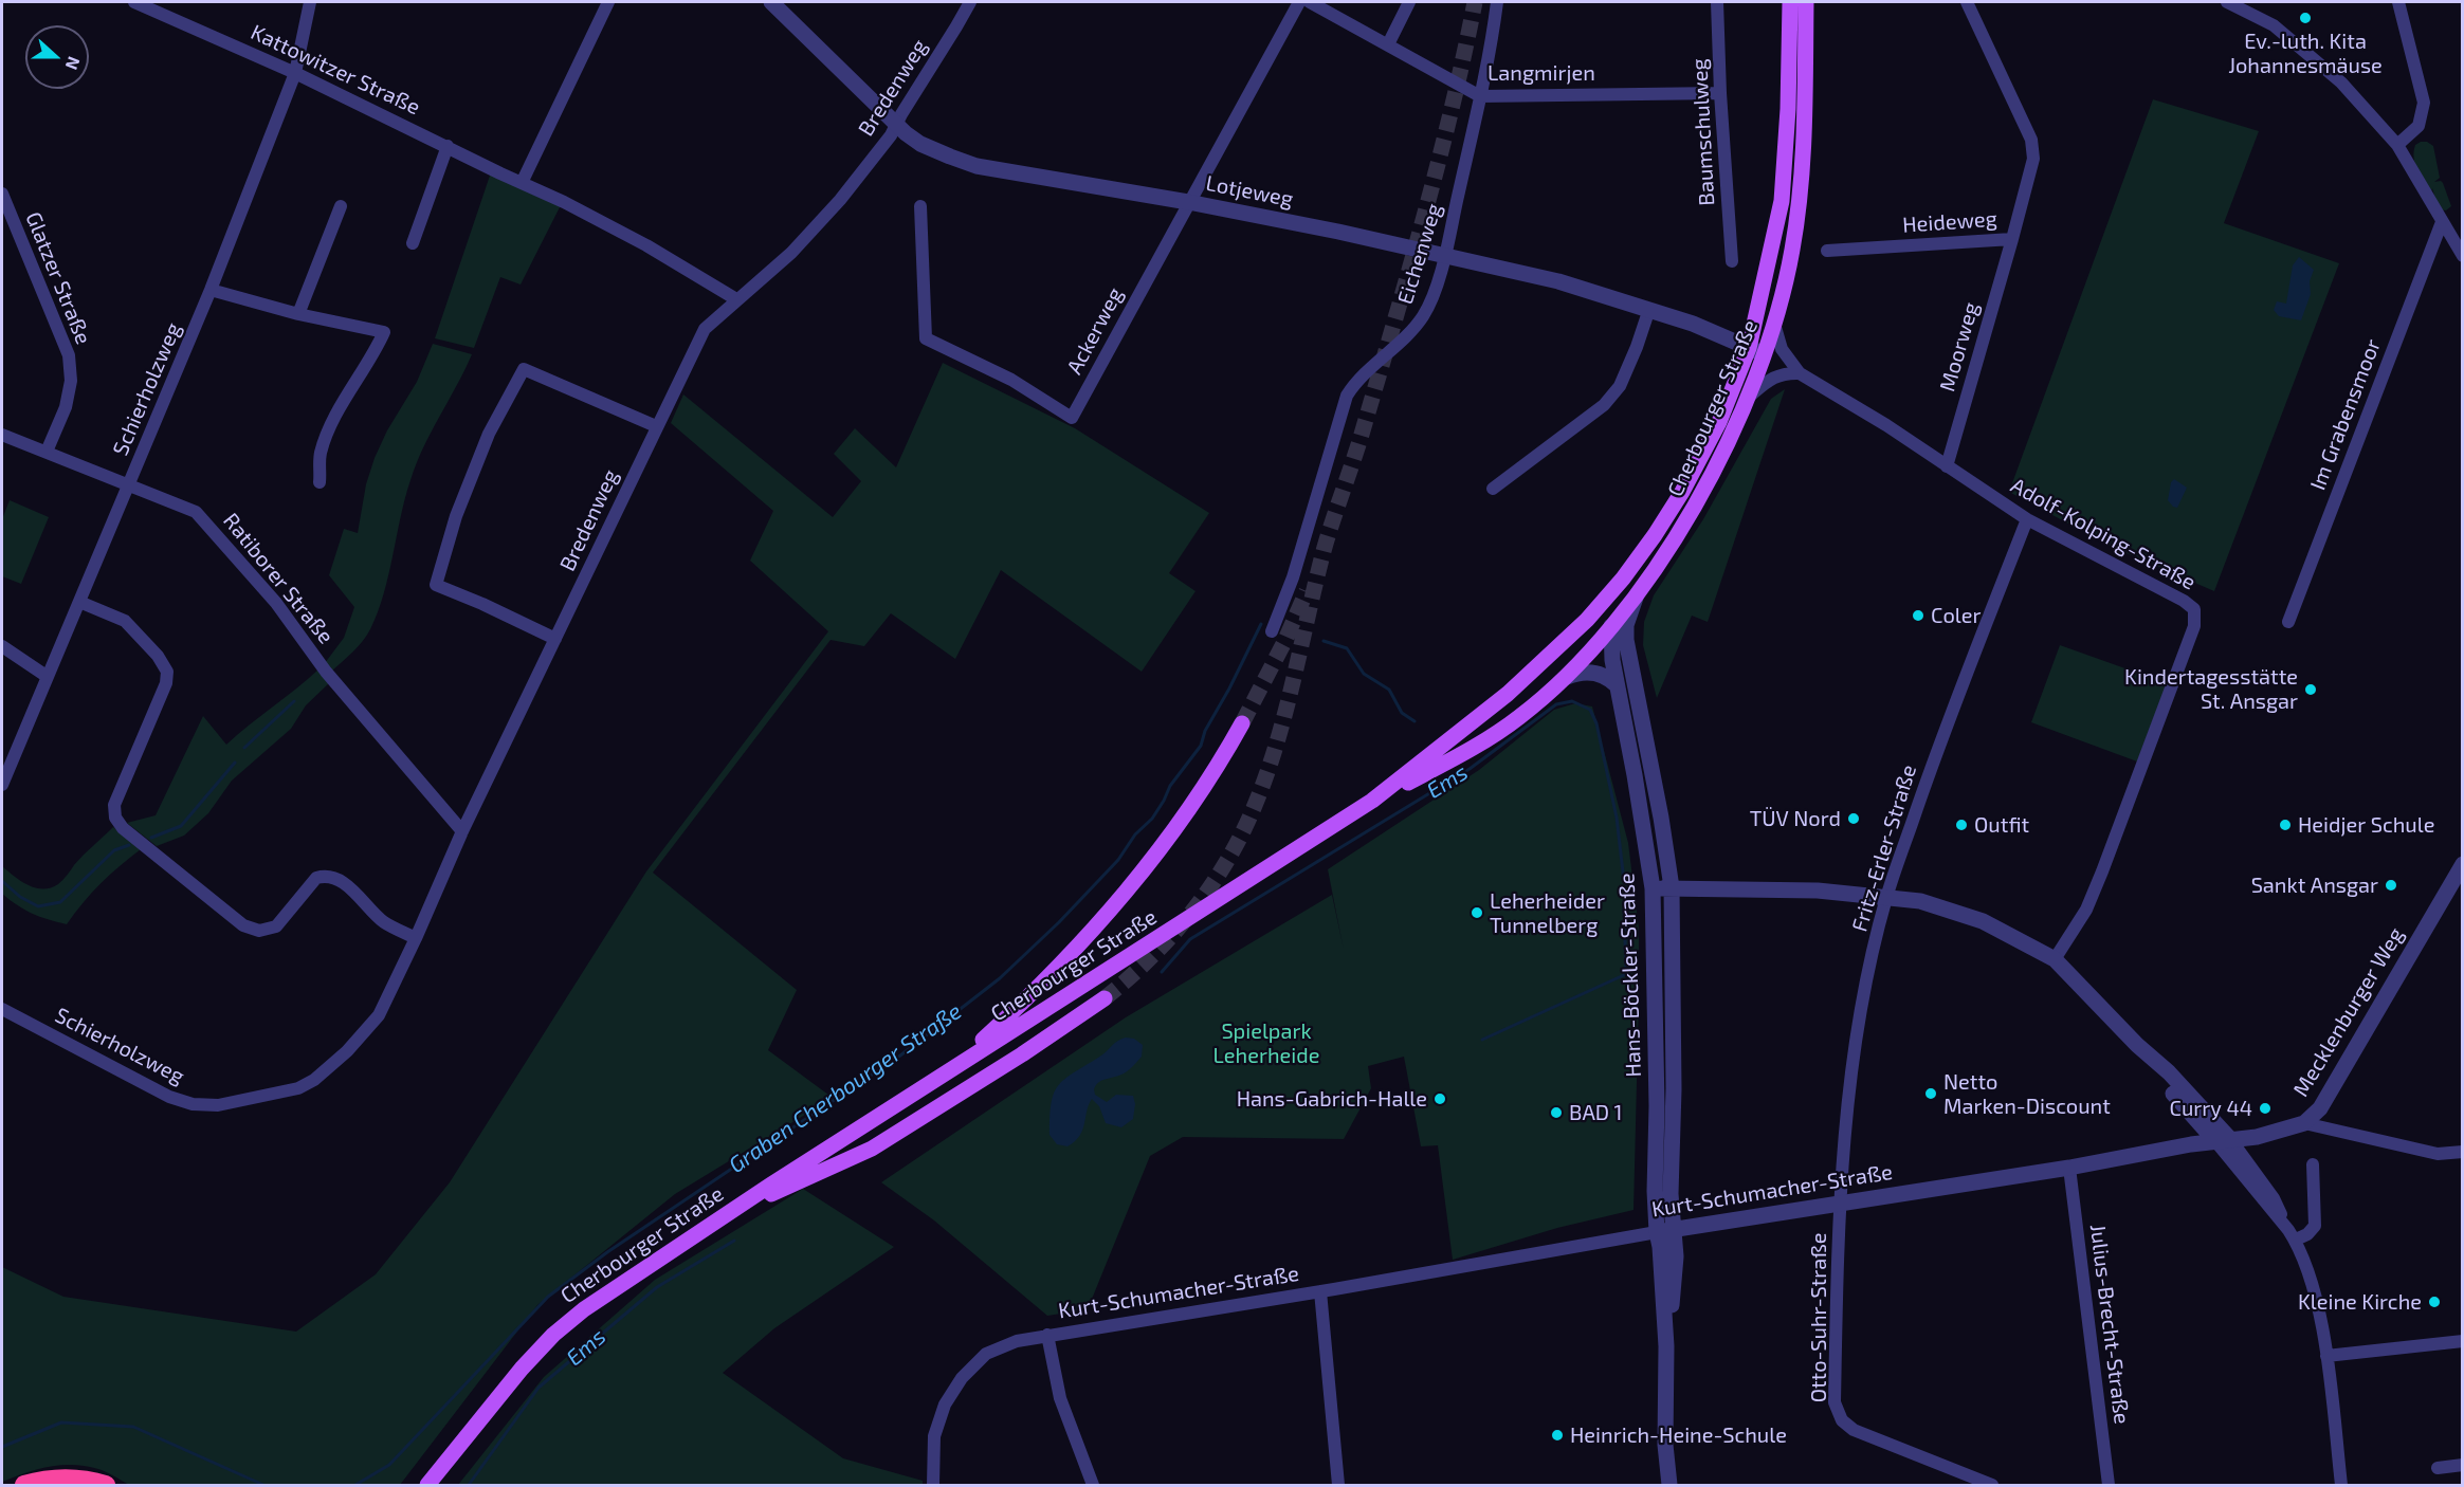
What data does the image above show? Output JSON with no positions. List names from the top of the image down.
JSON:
{
  "streets": {
    "main road": ["Cherbourger Straße"],
    "street": [
      "Kattowitzer Straße",
      "Langmirjen",
      "Bredenweg",
      "Baumschulweg",
      "Lotjeweg",
      "Heideweg",
      "Eichenweg",
      "Glatzer Straße",
      "Ackerweg",
      "Moorweg",
      "Schierholzweg",
      "Im Grabensmoor",
      "Adolf-Kolping-Straße",
      "Ratiborer Straße",
      "Fritz-Erler-Straße",
      "Hans-Böckler-Straße",
      "Mecklenburger Weg",
      "Kurt-Schumacher-Straße",
      "Otto-Suhr-Straße",
      "Julius-Brecht-Straße"
    ]
  },
  "crossings": [
    ["Kattowitzer Straße", "Bredenweg"],
    ["Kattowitzer Straße", "Schierholzweg"],
    ["Langmirjen", "Baumschulweg"],
    ["Langmirjen", "Eichenweg"],
    ["Bredenweg", "Lotjeweg"],
    ["Bredenweg", "Schierholzweg"],
    ["Bredenweg", "Ratiborer Straße"],
    ["Lotjeweg", "Eichenweg"],
    ["Lotjeweg", "Ackerweg"],
    ["Lotjeweg", "Cherbourger Straße"],
    ["Heideweg", "Moorweg"],
    ["Glatzer Straße", "Ratiborer Straße"],
    ["Moorweg", "Adolf-Kolping-Straße"],
    ["Schierholzweg", "Ratiborer Straße"],
    ["Cherbourger Straße", "Adolf-Kolping-Straße"],
    ["Cherbourger Straße", "Hans-Böckler-Straße"],
    ["Adolf-Kolping-Straße", "Fritz-Erler-Straße"],
    ["Fritz-Erler-Straße", "Kurt-Schumacher-Straße"],
    ["Fritz-Erler-Straße", "Otto-Suhr-Straße"],
    ["Hans-Böckler-Straße", "Kurt-Schumacher-Straße"],
    ["Mecklenburger Weg", "Kurt-Schumacher-Straße"],
    ["Kurt-Schumacher-Straße", "Otto-Suhr-Straße"],
    ["Kurt-Schumacher-Straße", "Julius-Brecht-Straße"]
  ],
  "water": ["Ems", "Graben Cherbourger Straße"],
  "parks": ["Spielpark Leherheide"],
  "places": [
    "Ev.-luth. Kita Johannesmäuse",
    "Coler",
    "Kindertagesstätte St. Ansgar",
    "TÜV Nord",
    "Outfit",
    "Heidjer Schule",
    "Sankt Ansgar",
    "Leherheider Tunnelberg",
    "Netto Marken-Discount",
    "Hans-Gabrich-Halle",
    "Curry 44",
    "BAD 1",
    "Kleine Kirche",
    "Heinrich-Heine-Schule"
  ],
  "north": "right"
}
